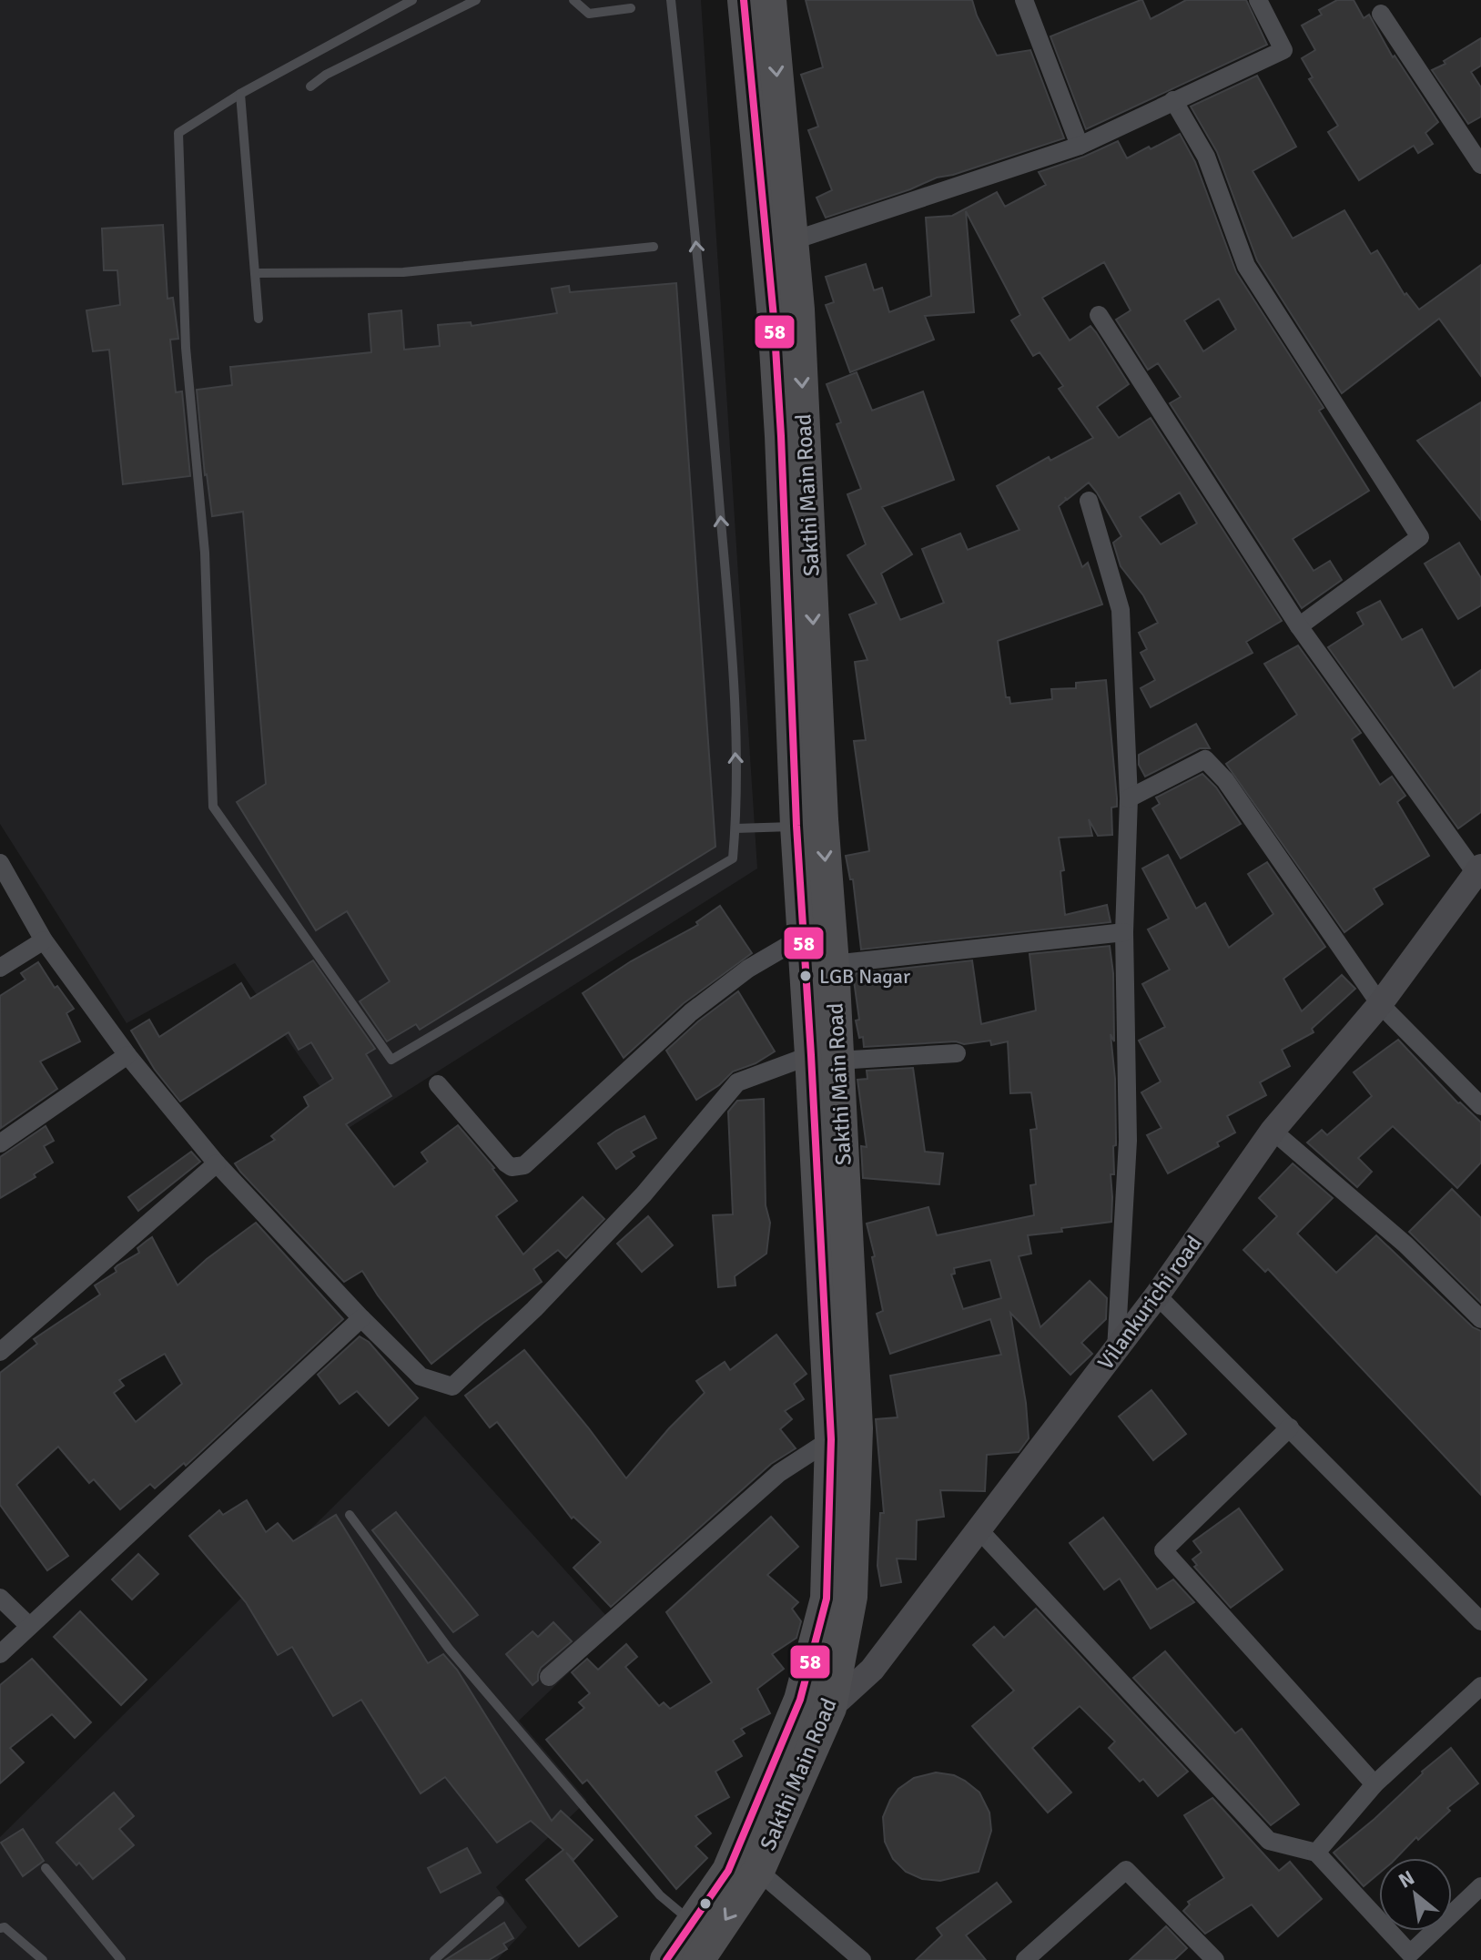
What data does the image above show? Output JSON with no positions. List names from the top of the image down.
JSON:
{
  "streets": {
    "highway": ["Sakthi Main Road"],
    "main road": ["Vilankurichi road"]
  },
  "crossings": [
    ["Sakthi Main Road", "Vilankurichi road"]
  ],
  "places": ["LGB Nagar"],
  "lines": ["transit line 58"],
  "north": "top left"
}
